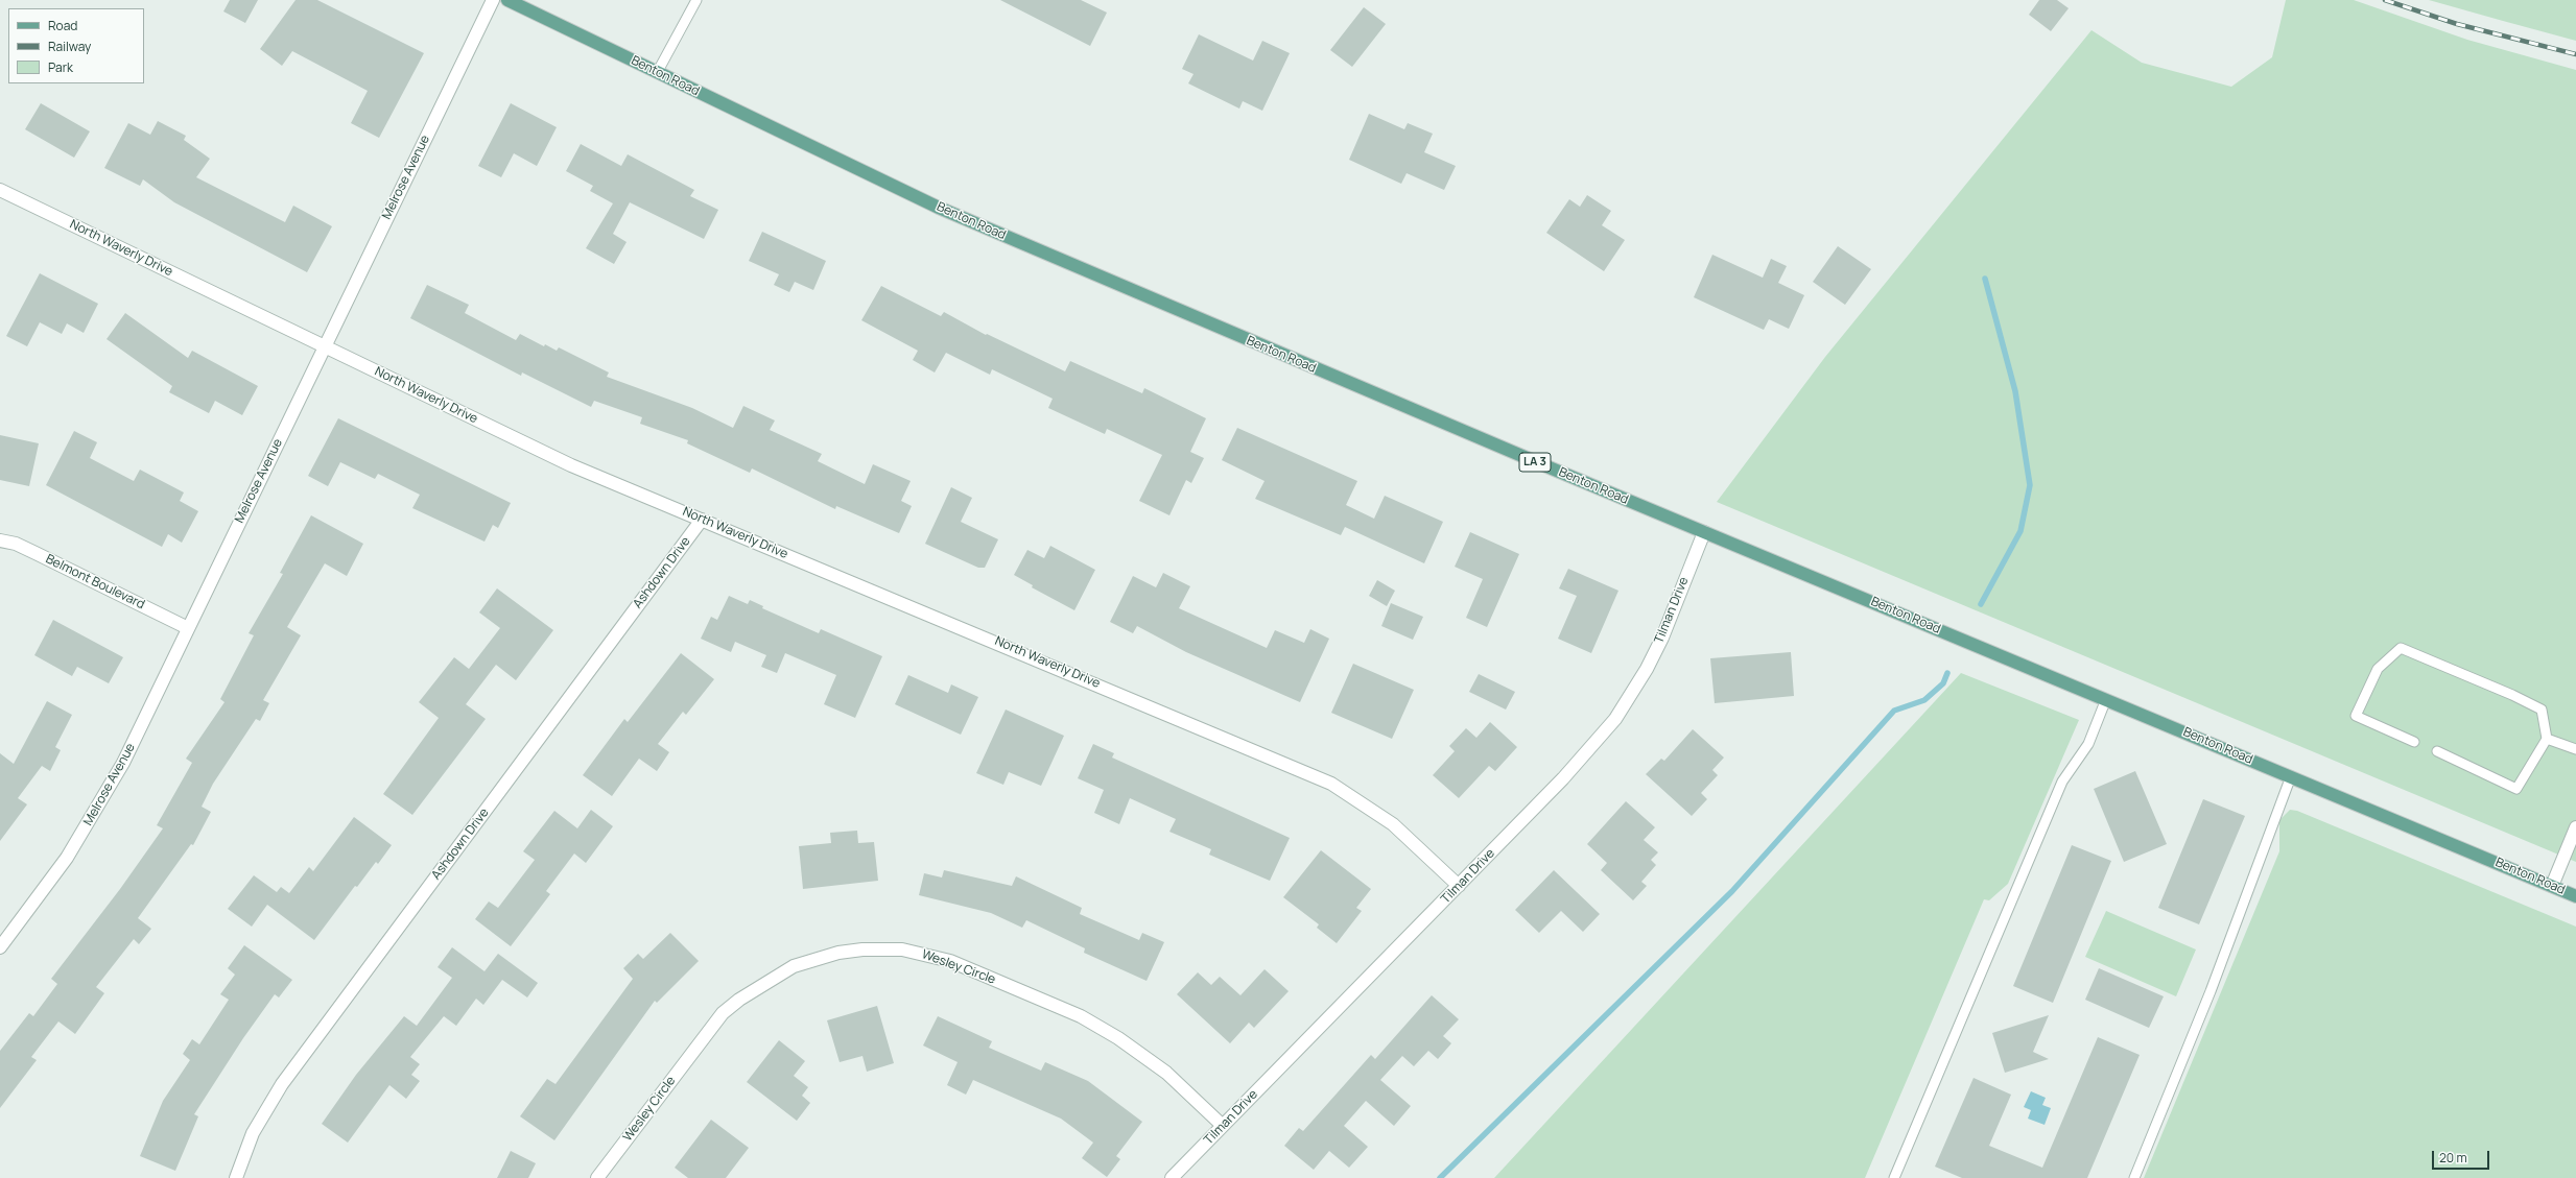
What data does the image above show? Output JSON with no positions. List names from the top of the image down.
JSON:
{
  "streets": {
    "main road": ["Benton Road", "LA 3"],
    "street": [
      "Melrose Avenue",
      "North Waverly Drive",
      "Ashdown Drive",
      "Belmont Boulevard",
      "Tilman Drive",
      "Wesley Circle"
    ]
  },
  "crossings": [
    ["Benton Road", "Tilman Drive"],
    ["Melrose Avenue", "North Waverly Drive"],
    ["Melrose Avenue", "Belmont Boulevard"],
    ["North Waverly Drive", "Ashdown Drive"],
    ["North Waverly Drive", "Tilman Drive"],
    ["Tilman Drive", "Wesley Circle"]
  ],
  "legend": ["Road", "Railway", "Park"],
  "scale_bar": "20 m"
}
